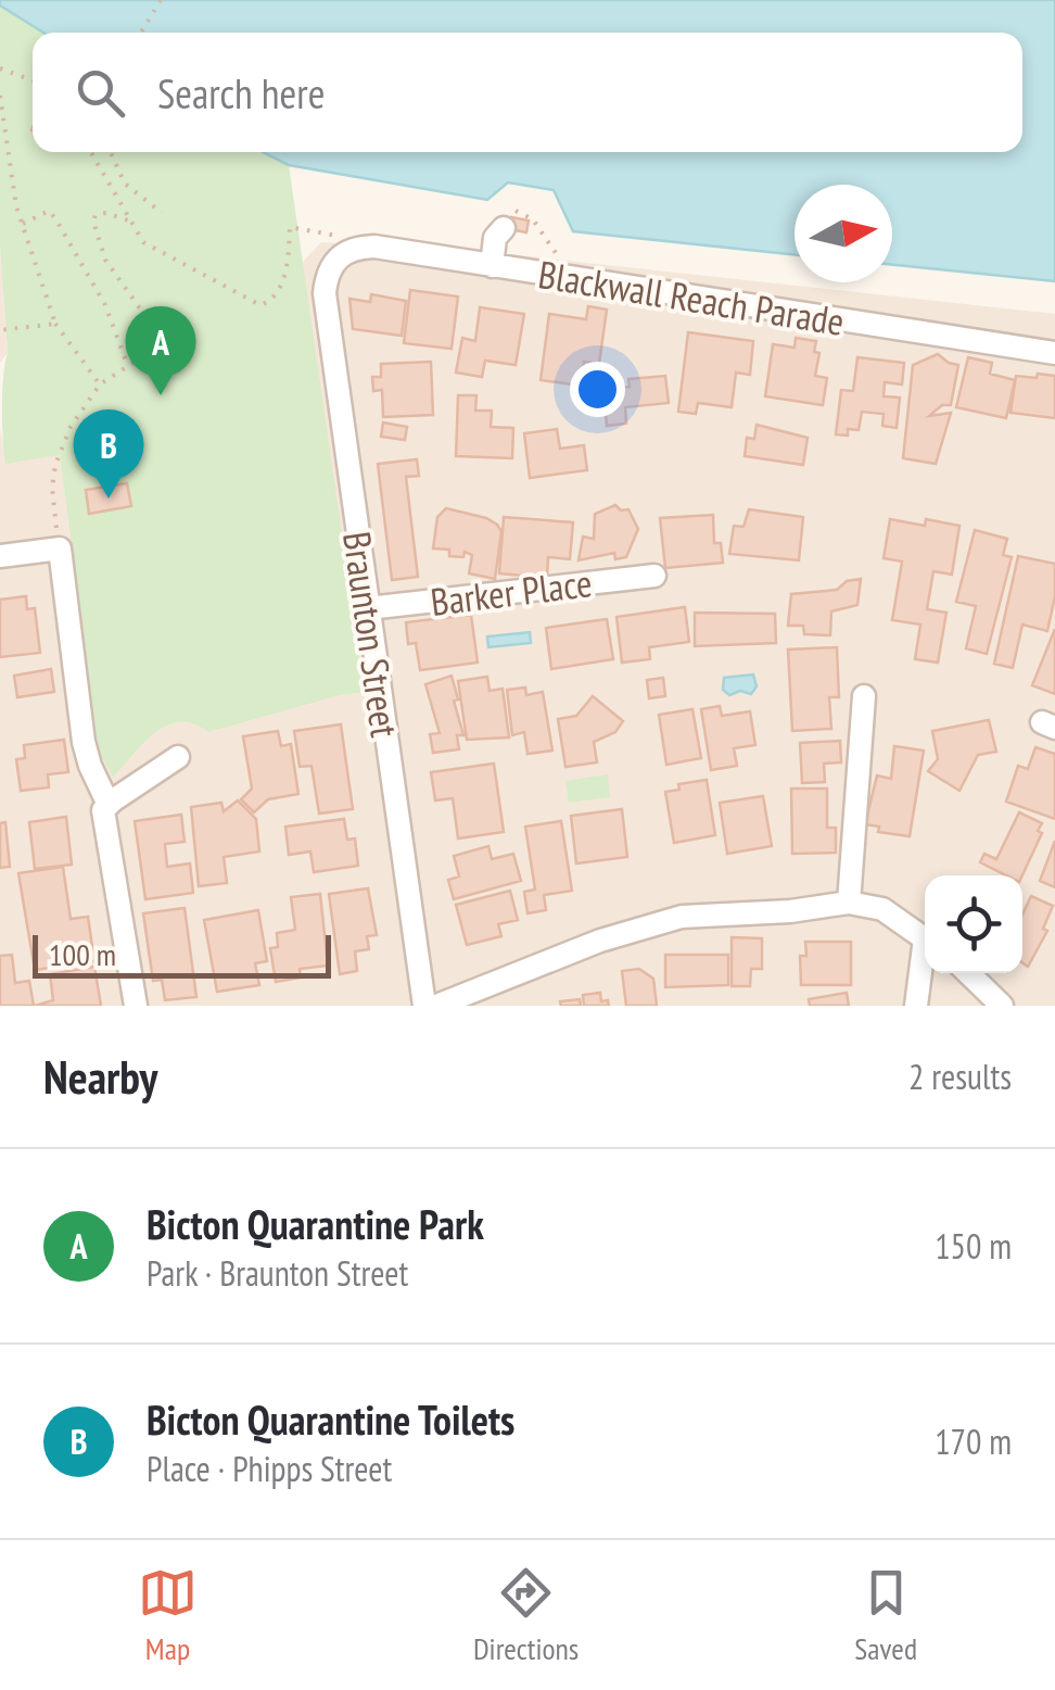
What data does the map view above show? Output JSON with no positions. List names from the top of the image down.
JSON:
{
  "streets": {
    "street": ["Blackwall Reach Parade", "Barker Place", "Braunton Street"]
  },
  "crossings": [
    ["Blackwall Reach Parade", "Braunton Street"],
    ["Barker Place", "Braunton Street"]
  ],
  "scale_bar": "100 m",
  "north": "right",
  "page": {
    "search": "Search here",
    "pins": ["A", "B"],
    "scale": "100 m",
    "heading": ["Nearby", "2 results"],
    "list": [
      {
        "mark": "A",
        "name": "Bicton Quarantine Park",
        "note": "Park · Braunton Street",
        "value": "150 m"
      },
      {
        "mark": "B",
        "name": "Bicton Quarantine Toilets",
        "note": "Place · Phipps Street",
        "value": "170 m"
      }
    ],
    "nav": ["Map", "Directions", "Saved"]
  }
}
